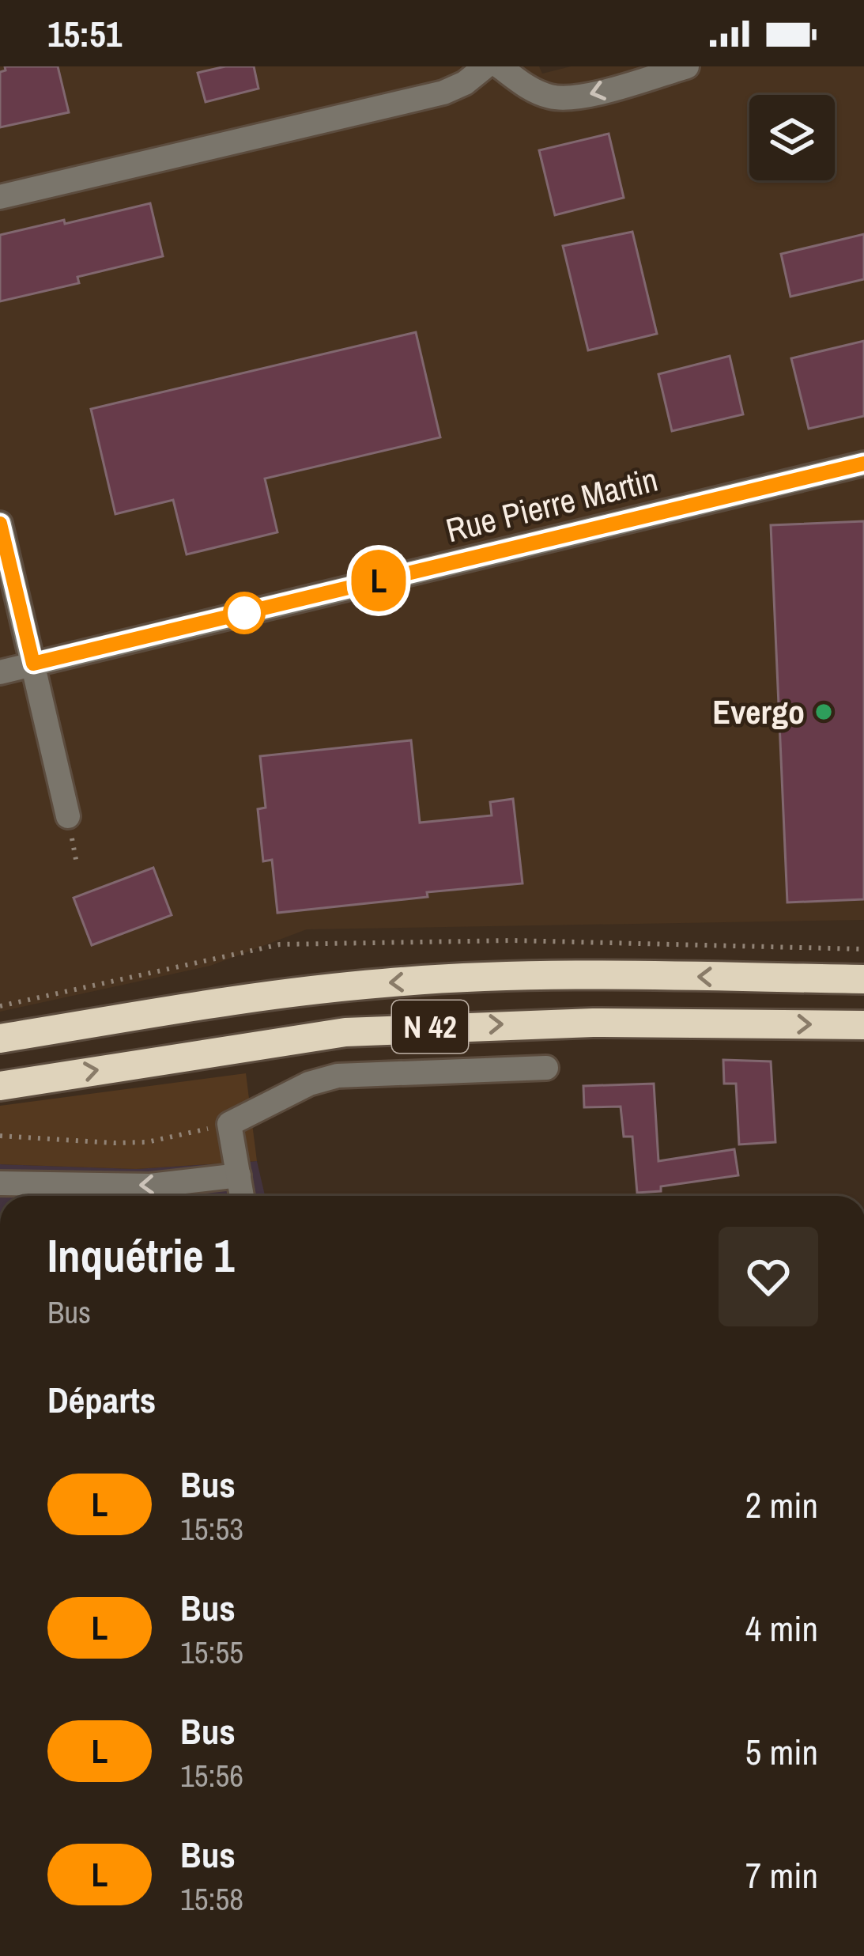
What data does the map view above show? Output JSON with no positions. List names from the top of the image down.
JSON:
{
  "streets": {
    "highway": ["N 42"],
    "street": ["Rue Pierre Martin"]
  },
  "places": ["Evergo"],
  "lines": ["bus line L"],
  "page": {
    "status": "15:51",
    "on_map": "L",
    "heading": [
      ["Inquétrie 1", "Bus"],
      "Départs"
    ],
    "list": [
      {
        "mark": "L",
        "name": "Bus",
        "note": "15:53",
        "value": "2 min"
      },
      {
        "mark": "L",
        "name": "Bus",
        "note": "15:55",
        "value": "4 min"
      },
      {
        "mark": "L",
        "name": "Bus",
        "note": "15:56",
        "value": "5 min"
      },
      {
        "mark": "L",
        "name": "Bus",
        "note": "15:58",
        "value": "7 min"
      }
    ]
  }
}
